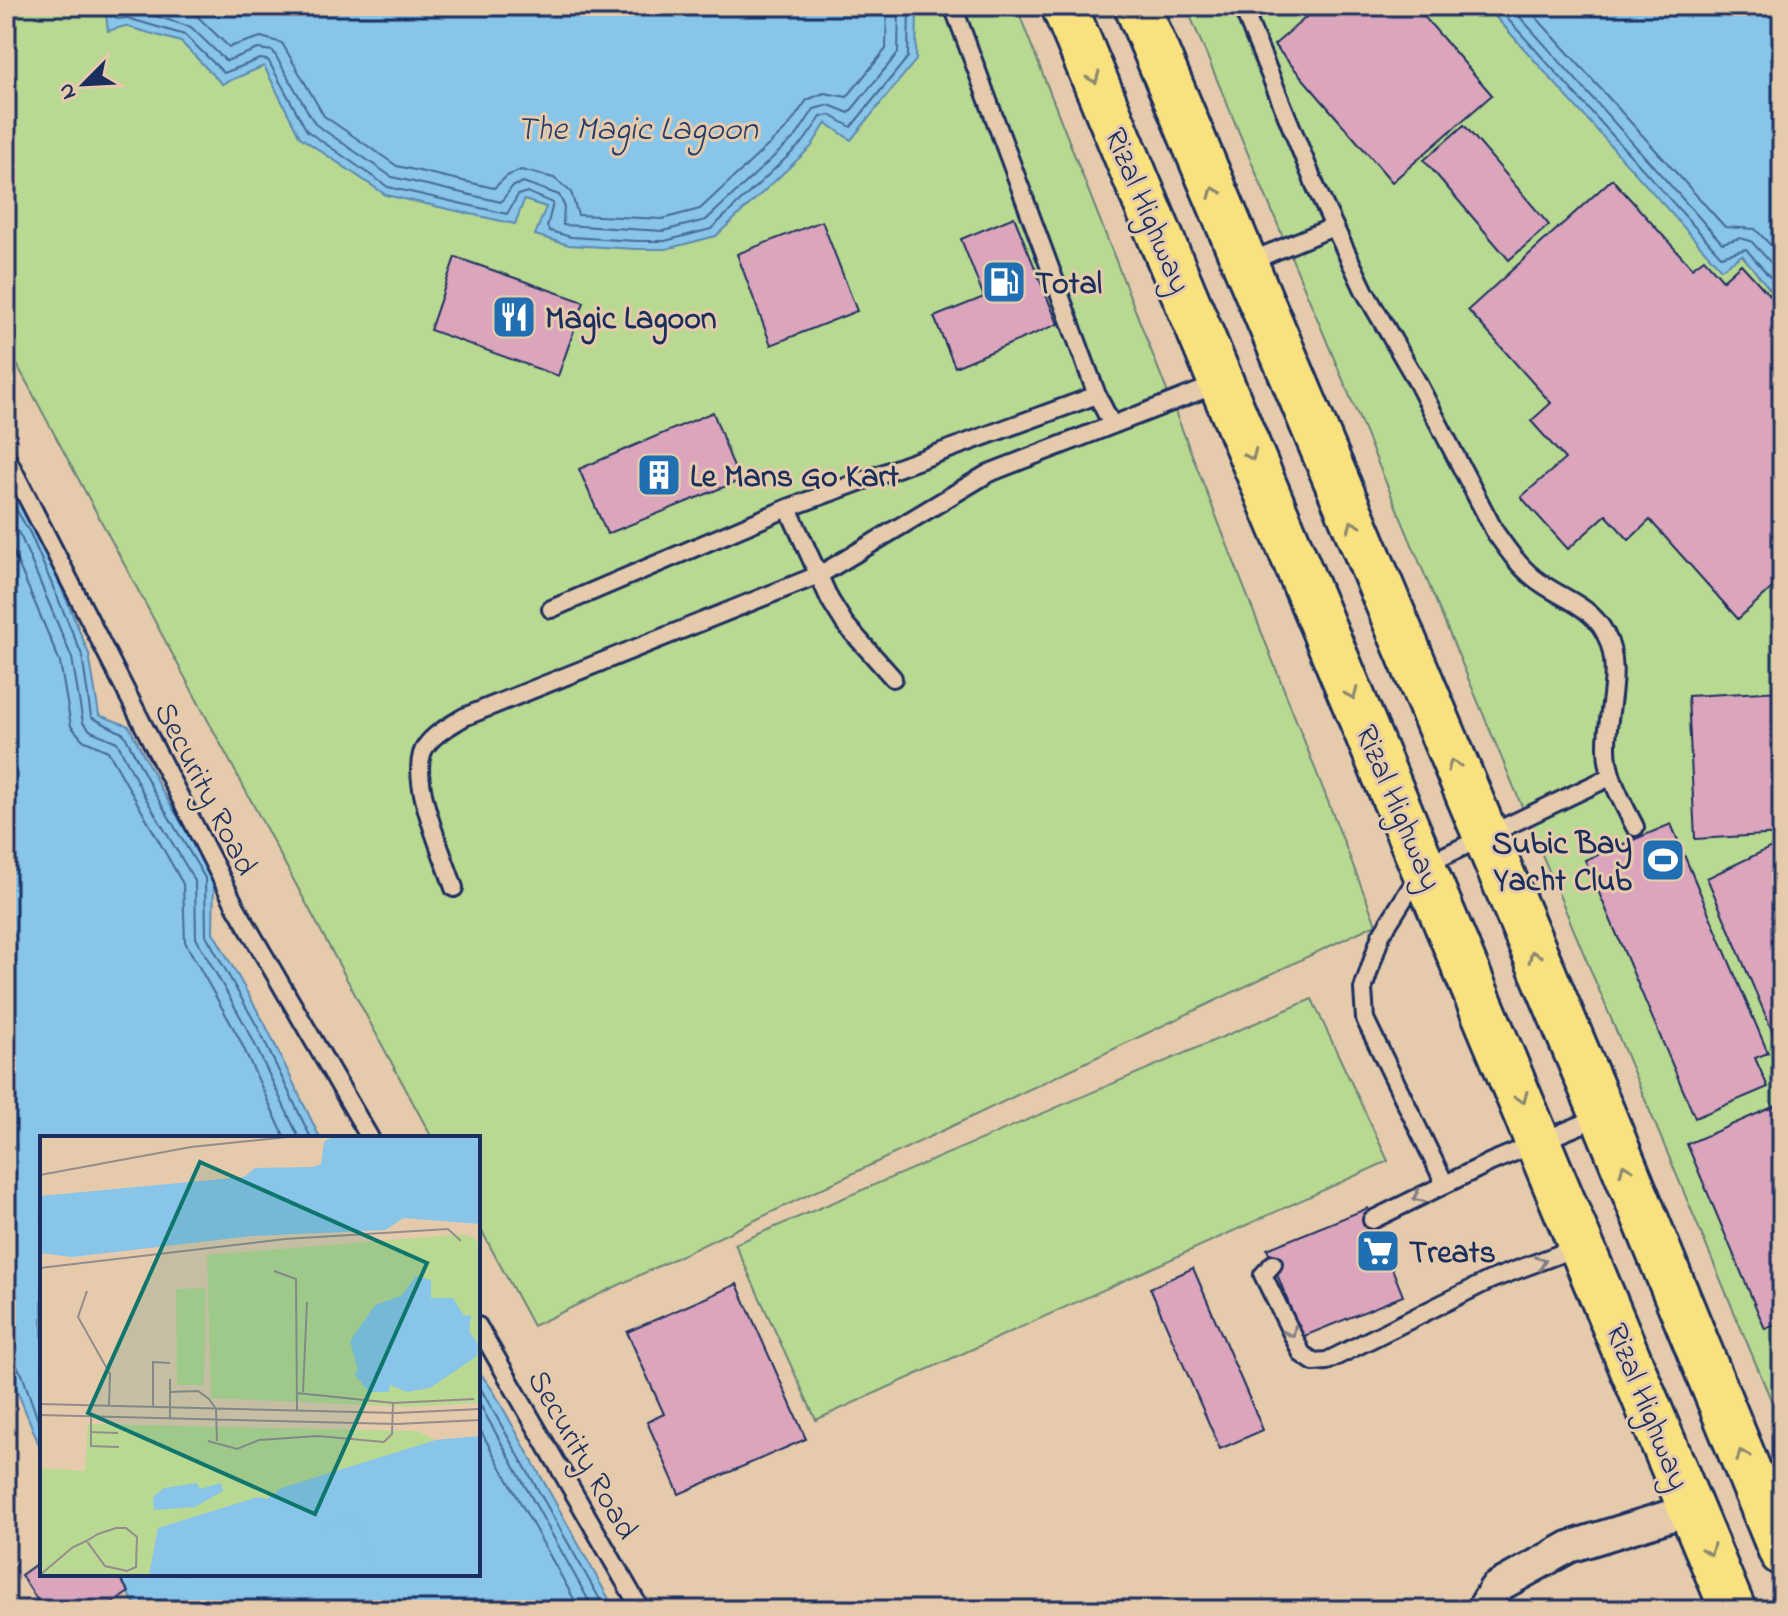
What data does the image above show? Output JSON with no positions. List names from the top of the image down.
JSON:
{
  "streets": {
    "main road": ["Rizal Highway"],
    "lane": ["Security Road"]
  },
  "water": ["The Magic Lagoon"],
  "places": {
    "fuel station": ["Total"],
    "restaurant": ["Magic Lagoon"],
    "building": ["Le Mans Go Kart"],
    "sports": ["Subic Bay Yacht Club"],
    "supermarket": ["Treats"]
  },
  "north": "bottom left"
}
